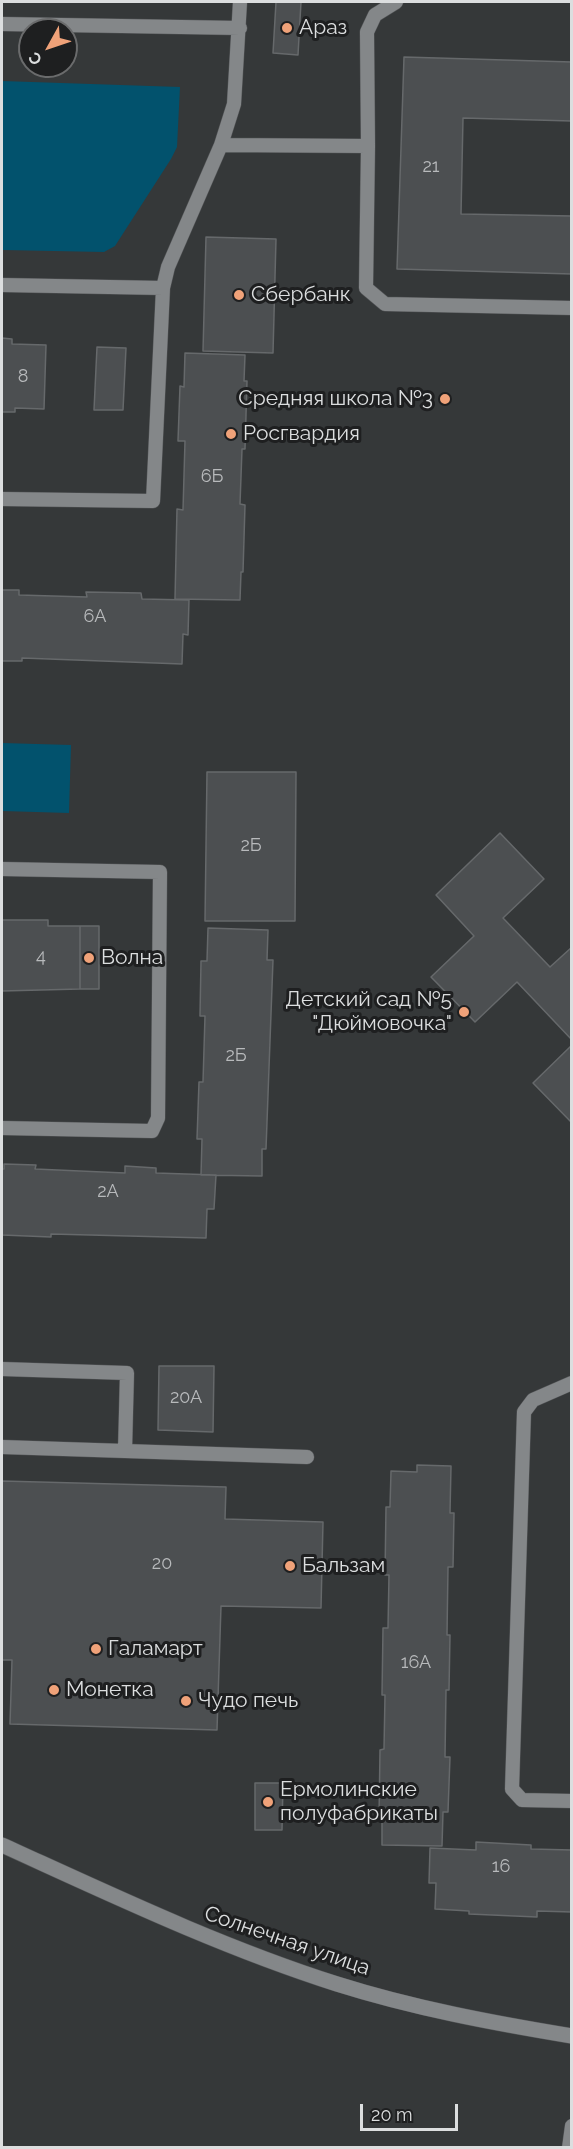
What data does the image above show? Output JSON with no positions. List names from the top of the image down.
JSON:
{
  "streets": {
    "street": ["Солнечная улица"]
  },
  "places": [
    "Араз",
    "Сбербанк",
    "Средняя школа №3",
    "Росгвардия",
    "Волна",
    "Детский сад №5 \"Дюймовочка\"",
    "Бальзам",
    "Галамарт",
    "Монетка",
    "Чудо печь",
    "Ермолинские полуфабрикаты"
  ],
  "house_numbers": [
    "21",
    "8",
    "6Б",
    "6А",
    "2Б",
    "4",
    "2Б",
    "2А",
    "20А",
    "20",
    "16А",
    "16"
  ],
  "scale_bar": "20 m",
  "north": "bottom left"
}
